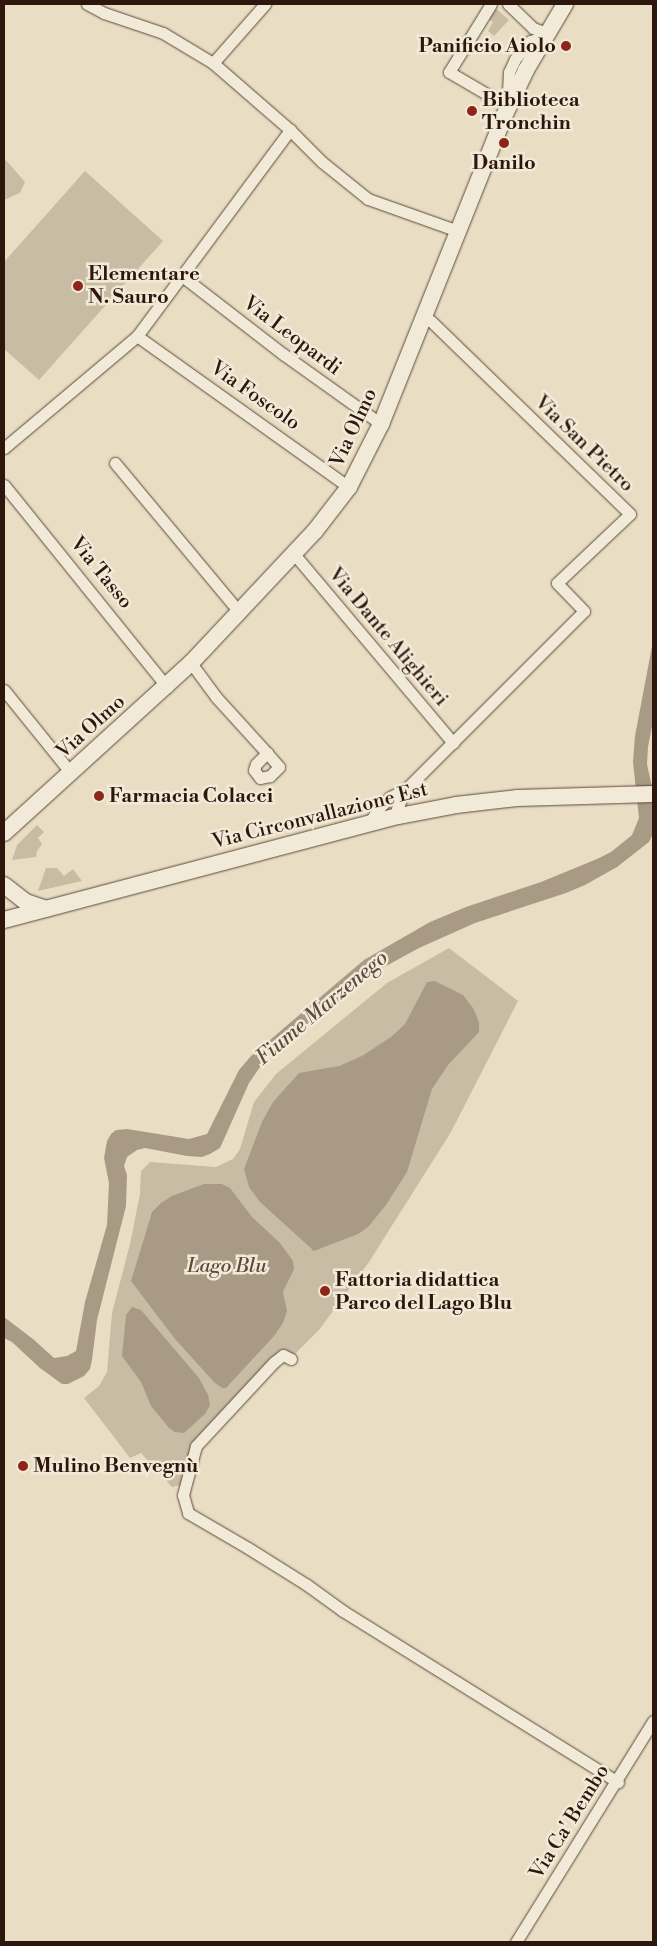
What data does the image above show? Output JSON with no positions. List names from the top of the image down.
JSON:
{
  "streets": {
    "street": [
      "Via Leopardi",
      "Via Foscolo",
      "Via Olmo",
      "Via San Pietro",
      "Via Tasso",
      "Via Dante Alighieri",
      "Via Circonvallazione Est",
      "Via Ca' Bembo"
    ]
  },
  "crossings": [
    ["Via Leopardi", "Via Olmo"],
    ["Via Foscolo", "Via Olmo"],
    ["Via Olmo", "Via San Pietro"],
    ["Via Olmo", "Via Tasso"],
    ["Via Olmo", "Via Dante Alighieri"],
    ["Via San Pietro", "Via Dante Alighieri"],
    ["Via San Pietro", "Via Circonvallazione Est"]
  ],
  "water": ["Fiume Marzenego"],
  "parks": ["Lago Blu"],
  "places": [
    "Panificio Aiolo",
    "Biblioteca Tronchin",
    "Danilo",
    "Elementare N. Sauro",
    "Farmacia Colacci",
    "Fattoria didattica Parco del Lago Blu",
    "Mulino Benvegnù"
  ]
}
